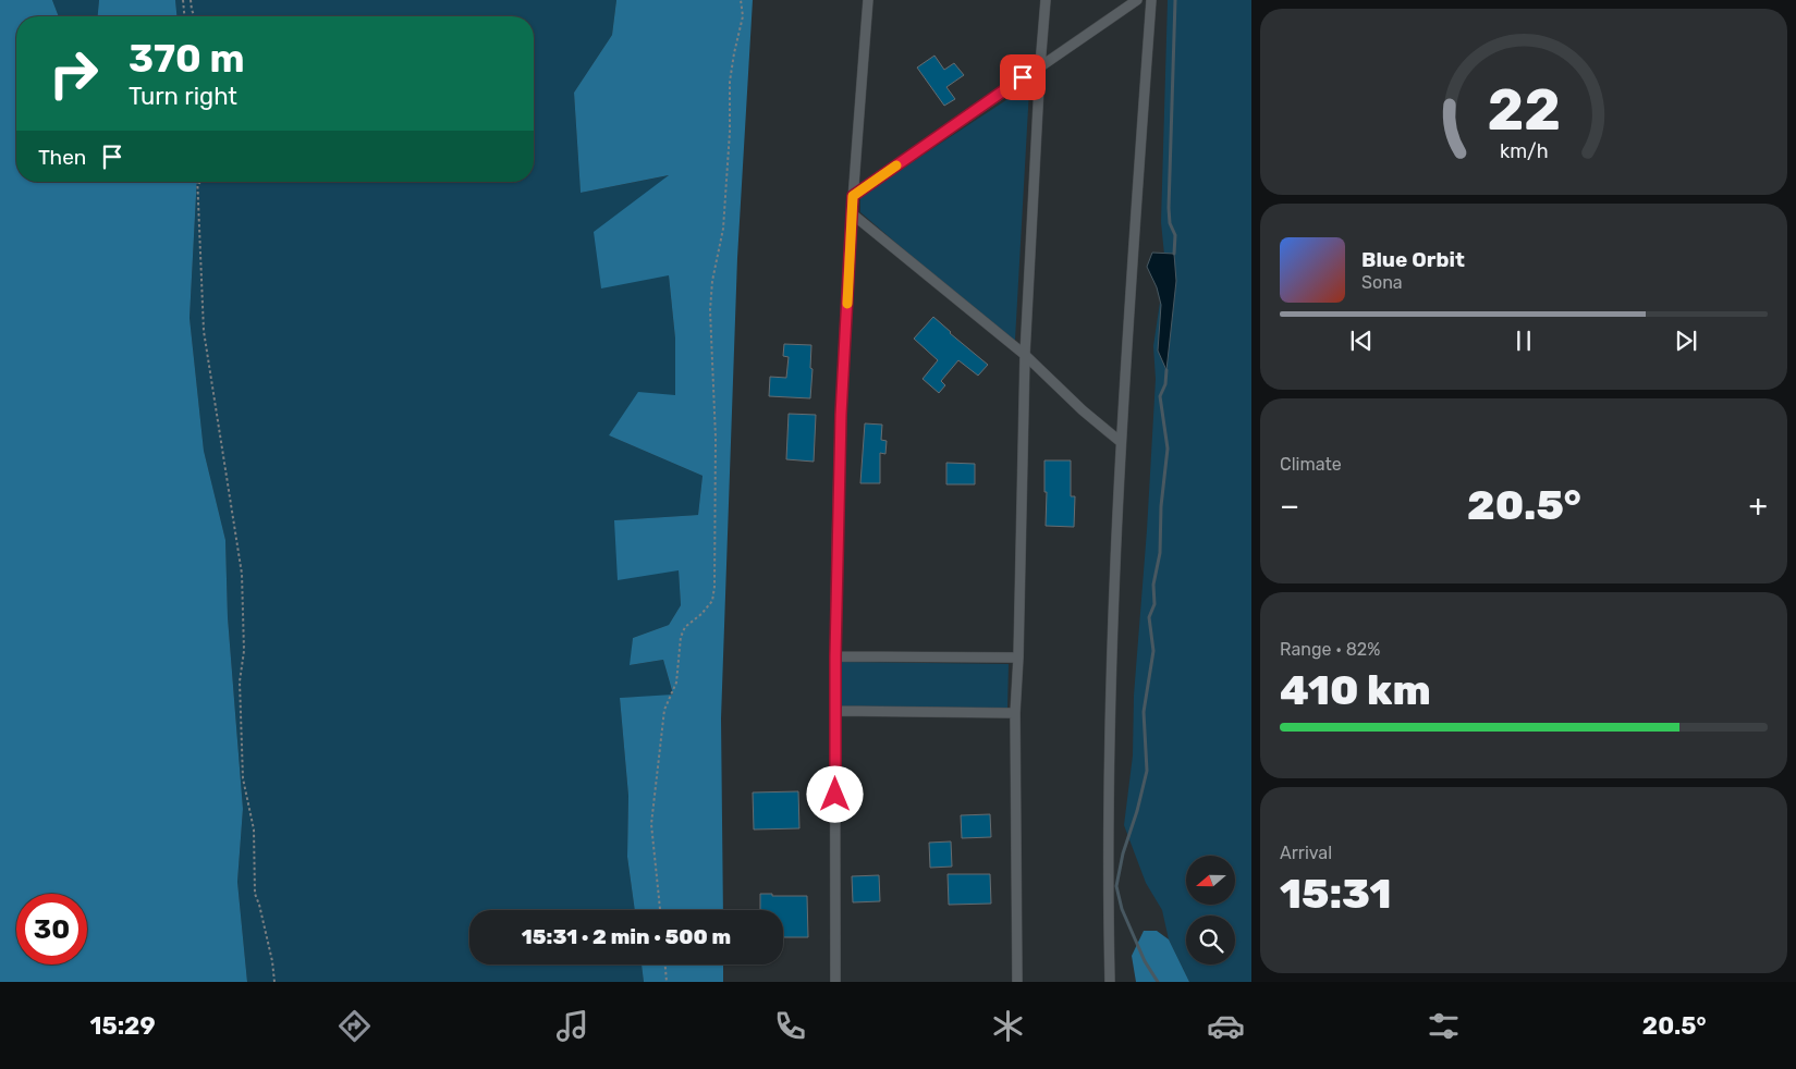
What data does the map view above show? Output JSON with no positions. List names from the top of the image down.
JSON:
{
  "north": "left",
  "page": {
    "turn": ["370 m", "Turn right"],
    "then": "Then",
    "song": ["Blue Orbit", "Sona"],
    "tile": [
      "Climate",
      ["Range · 82%", "410 km"],
      ["Arrival", "15:31"]
    ],
    "heat": ["−", "20.5°", "+"],
    "limit": "30",
    "trip": "15:31 · 2 min · 500 m",
    "tabs": ["15:29", "20.5°"],
    "gauge": ["22", "km/h"]
  }
}
